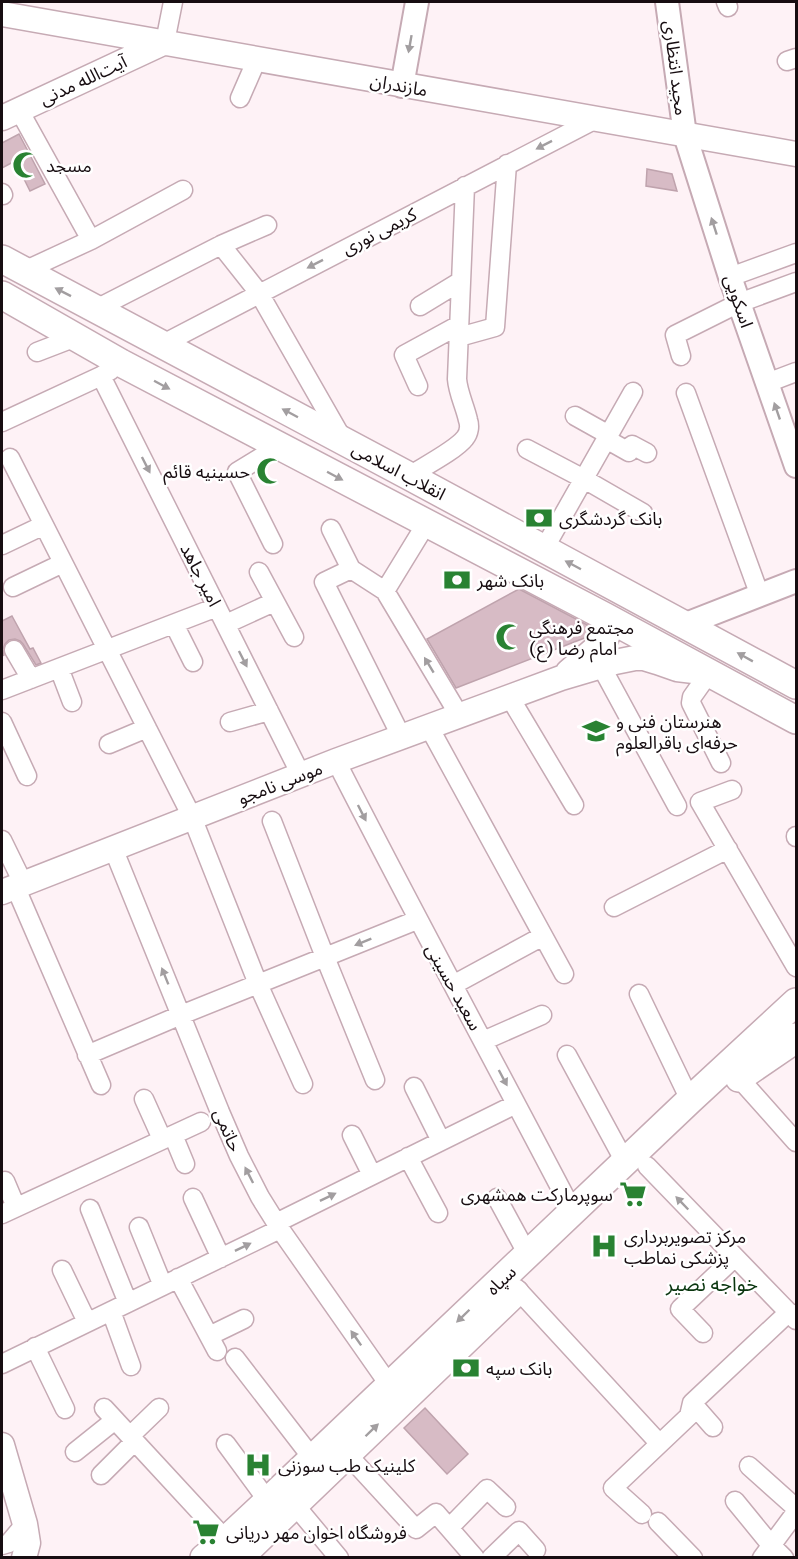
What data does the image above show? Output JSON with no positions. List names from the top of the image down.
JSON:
{
  "streets": {
    "main road": [
      "آیت‌الله مدنی",
      "مازندران",
      "انقلاب اسلامی",
      "موسی نامجو",
      "سپاه"
    ],
    "street": [
      "مجید انتظاری",
      "کریمی نوری",
      "اسکویی",
      "امیر جاهد",
      "سعید حسینی",
      "حاتمی"
    ]
  },
  "crossings": [
    ["مجید انتظاری", "مازندران"],
    ["مجید انتظاری", "اسکویی"],
    ["آیت‌الله مدنی", "مازندران"],
    ["مازندران", "کریمی نوری"],
    ["مازندران", "اسکویی"],
    ["کریمی نوری", "انقلاب اسلامی"],
    ["انقلاب اسلامی", "امیر جاهد"],
    ["انقلاب اسلامی", "موسی نامجو"],
    ["امیر جاهد", "موسی نامجو"],
    ["موسی نامجو", "سعید حسینی"],
    ["موسی نامجو", "حاتمی"],
    ["سعید حسینی", "سپاه"],
    ["حاتمی", "سپاه"]
  ],
  "one_way": ["کریمی نوری"],
  "districts": ["خواجه نصیر"],
  "places": {
    "mosque": ["مسجد", "حسینیه قائم", "مجتمع فرهنگی امام رضا (ع)"],
    "bank": ["بانک گردشگری", "بانک شهر", "بانک سپه"],
    "school or university": ["هنرستان فنی و حرفه‌ای باقرالعلوم"],
    "supermarket": ["سوپرمارکت همشهری", "فروشگاه اخوان مهر دریانی"],
    "hospital": ["مرکز تصویربرداری پزشکی نماطب", "کلینیک طب سوزنی"]
  }
}
